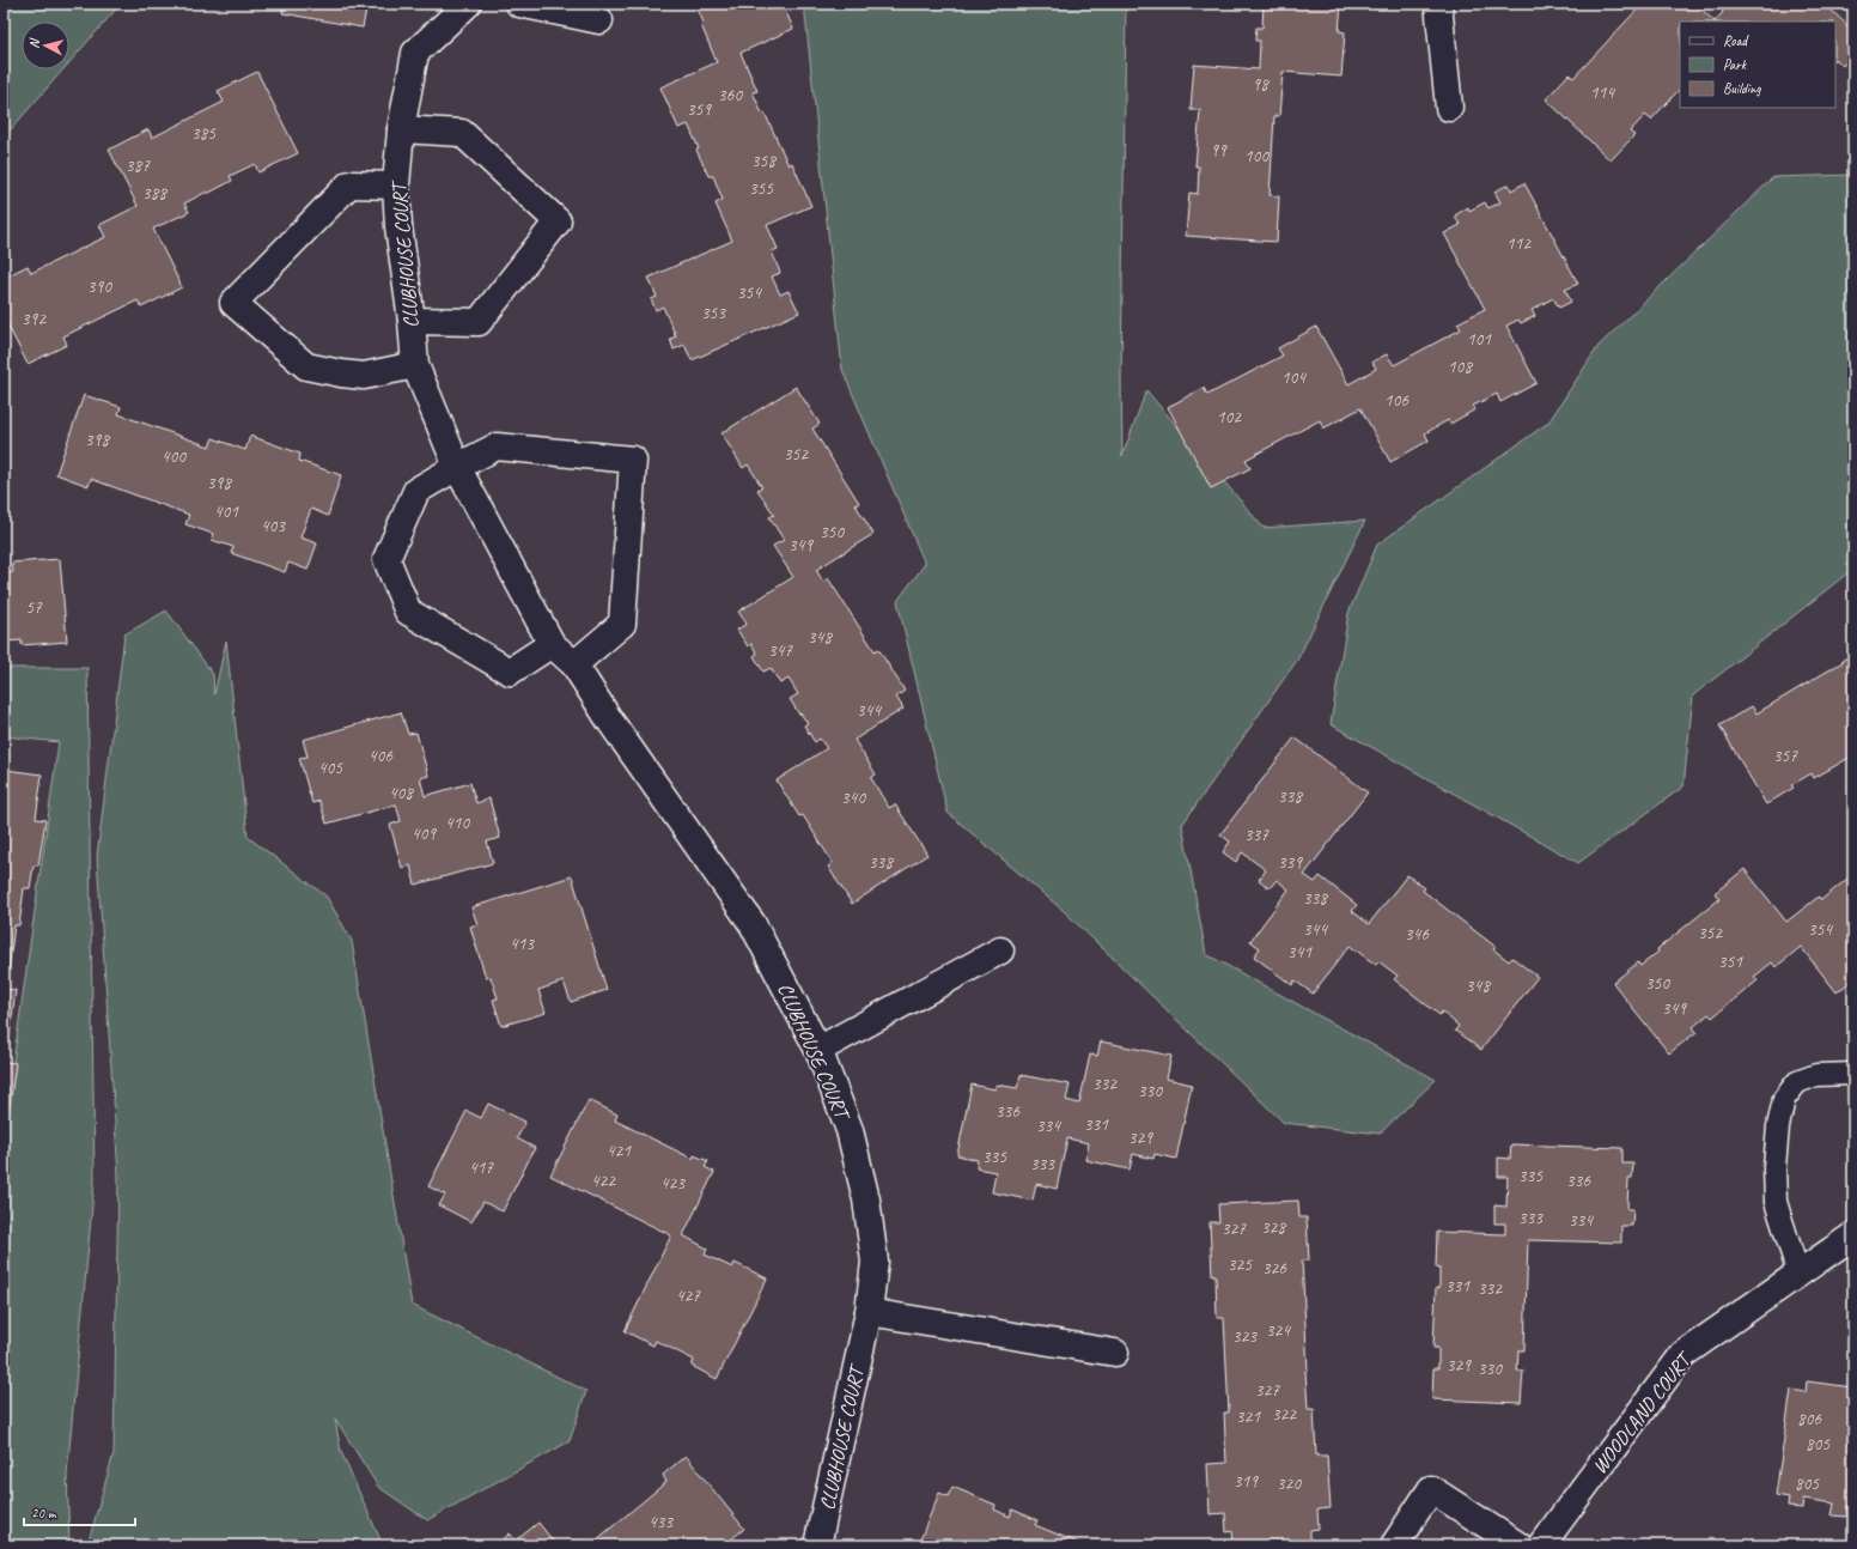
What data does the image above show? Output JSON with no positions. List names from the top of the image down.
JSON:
{
  "streets": {
    "street": ["CLUBHOUSE COURT", "WOODLAND COURT"]
  },
  "house_numbers": [
    "98",
    "114",
    "360",
    "359",
    "385",
    "99",
    "100",
    "358",
    "387",
    "355",
    "388",
    "112",
    "390",
    "354",
    "353",
    "392",
    "101",
    "108",
    "104",
    "106",
    "102",
    "398",
    "352",
    "400",
    "398",
    "401",
    "403",
    "350",
    "349",
    "57",
    "348",
    "347",
    "344",
    "406",
    "357",
    "405",
    "408",
    "338",
    "340",
    "410",
    "409",
    "337",
    "338",
    "339",
    "338",
    "344",
    "354",
    "352",
    "346",
    "413",
    "341",
    "351",
    "350",
    "348",
    "349",
    "332",
    "330",
    "336",
    "331",
    "334",
    "329",
    "421",
    "335",
    "333",
    "417",
    "335",
    "422",
    "336",
    "423",
    "333",
    "334",
    "328",
    "327",
    "325",
    "326",
    "331",
    "332",
    "427",
    "324",
    "323",
    "329",
    "330",
    "327",
    "322",
    "321",
    "806",
    "805",
    "319",
    "320",
    "805",
    "433"
  ],
  "legend": ["Road", "Park", "Building"],
  "scale_bar": "20 m",
  "north": "left"
}
